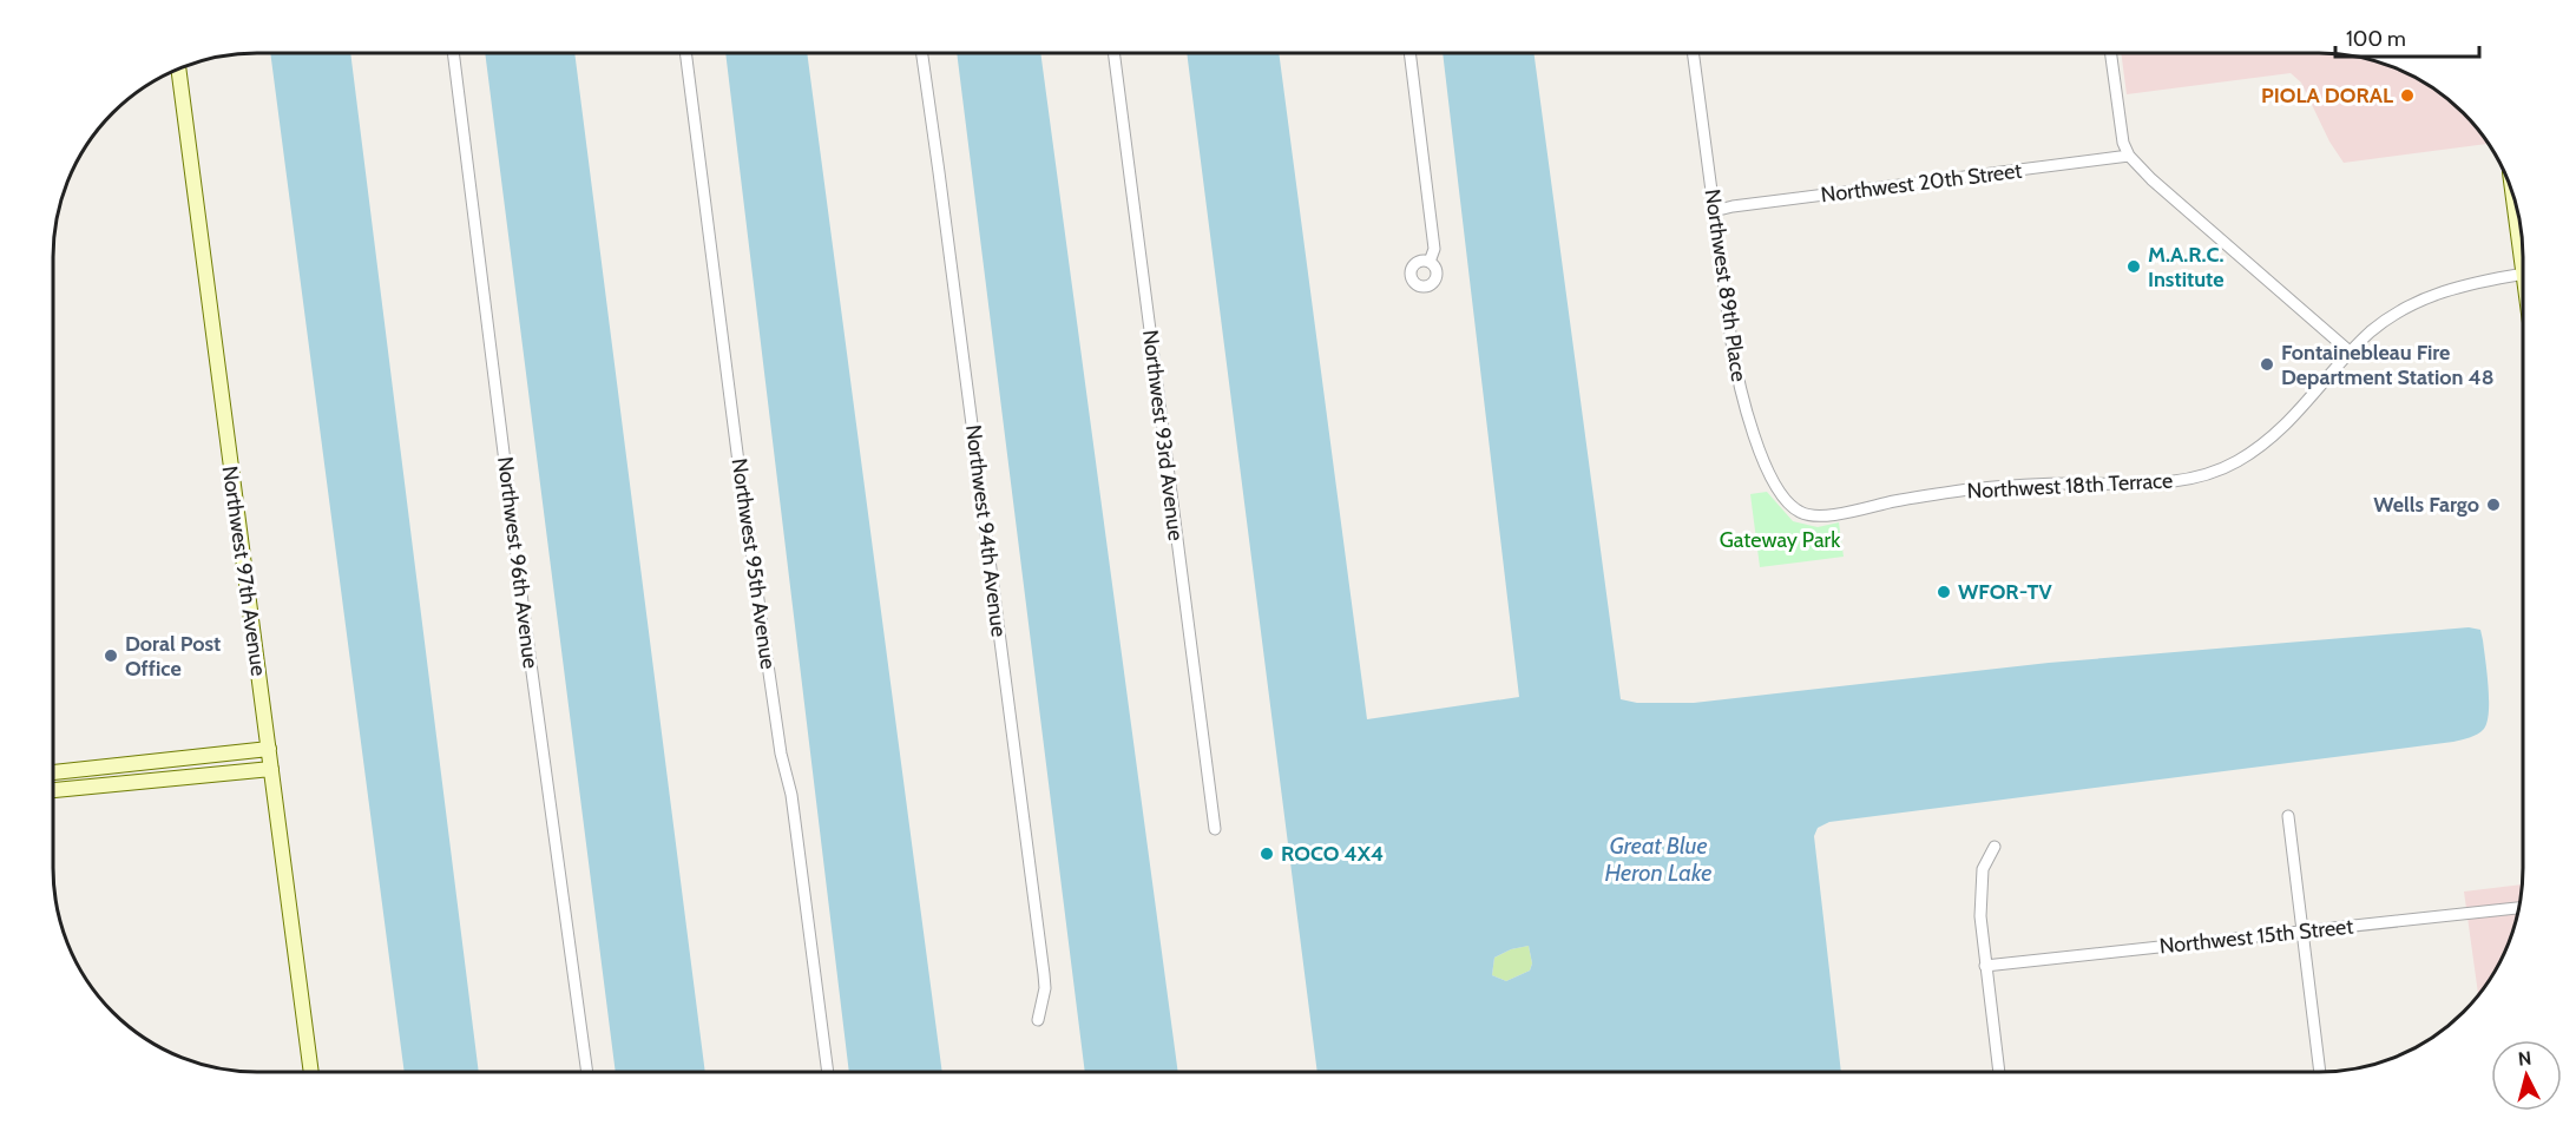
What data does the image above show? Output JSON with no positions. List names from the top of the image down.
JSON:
{
  "streets": {
    "street": [
      "Northwest 20th Street",
      "Northwest 89th Place",
      "Northwest 93rd Avenue",
      "Northwest 18th Terrace",
      "Northwest 94th Avenue",
      "Northwest 96th Avenue",
      "Northwest 95th Avenue",
      "Northwest 97th Avenue",
      "Northwest 15th Street"
    ]
  },
  "crossings": [
    ["Northwest 20th Street", "Northwest 89th Place"],
    ["Northwest 89th Place", "Northwest 18th Terrace"]
  ],
  "water": ["Great Blue Heron Lake"],
  "parks": ["Gateway Park"],
  "places": [
    "PIOLA DORAL",
    "M.A.R.C. Institute",
    "Fontainebleau Fire Department Station 48",
    "Wells Fargo",
    "WFOR-TV",
    "Doral Post Office",
    "ROCO 4X4"
  ],
  "scale_bar": "100 m",
  "north": "top"
}
